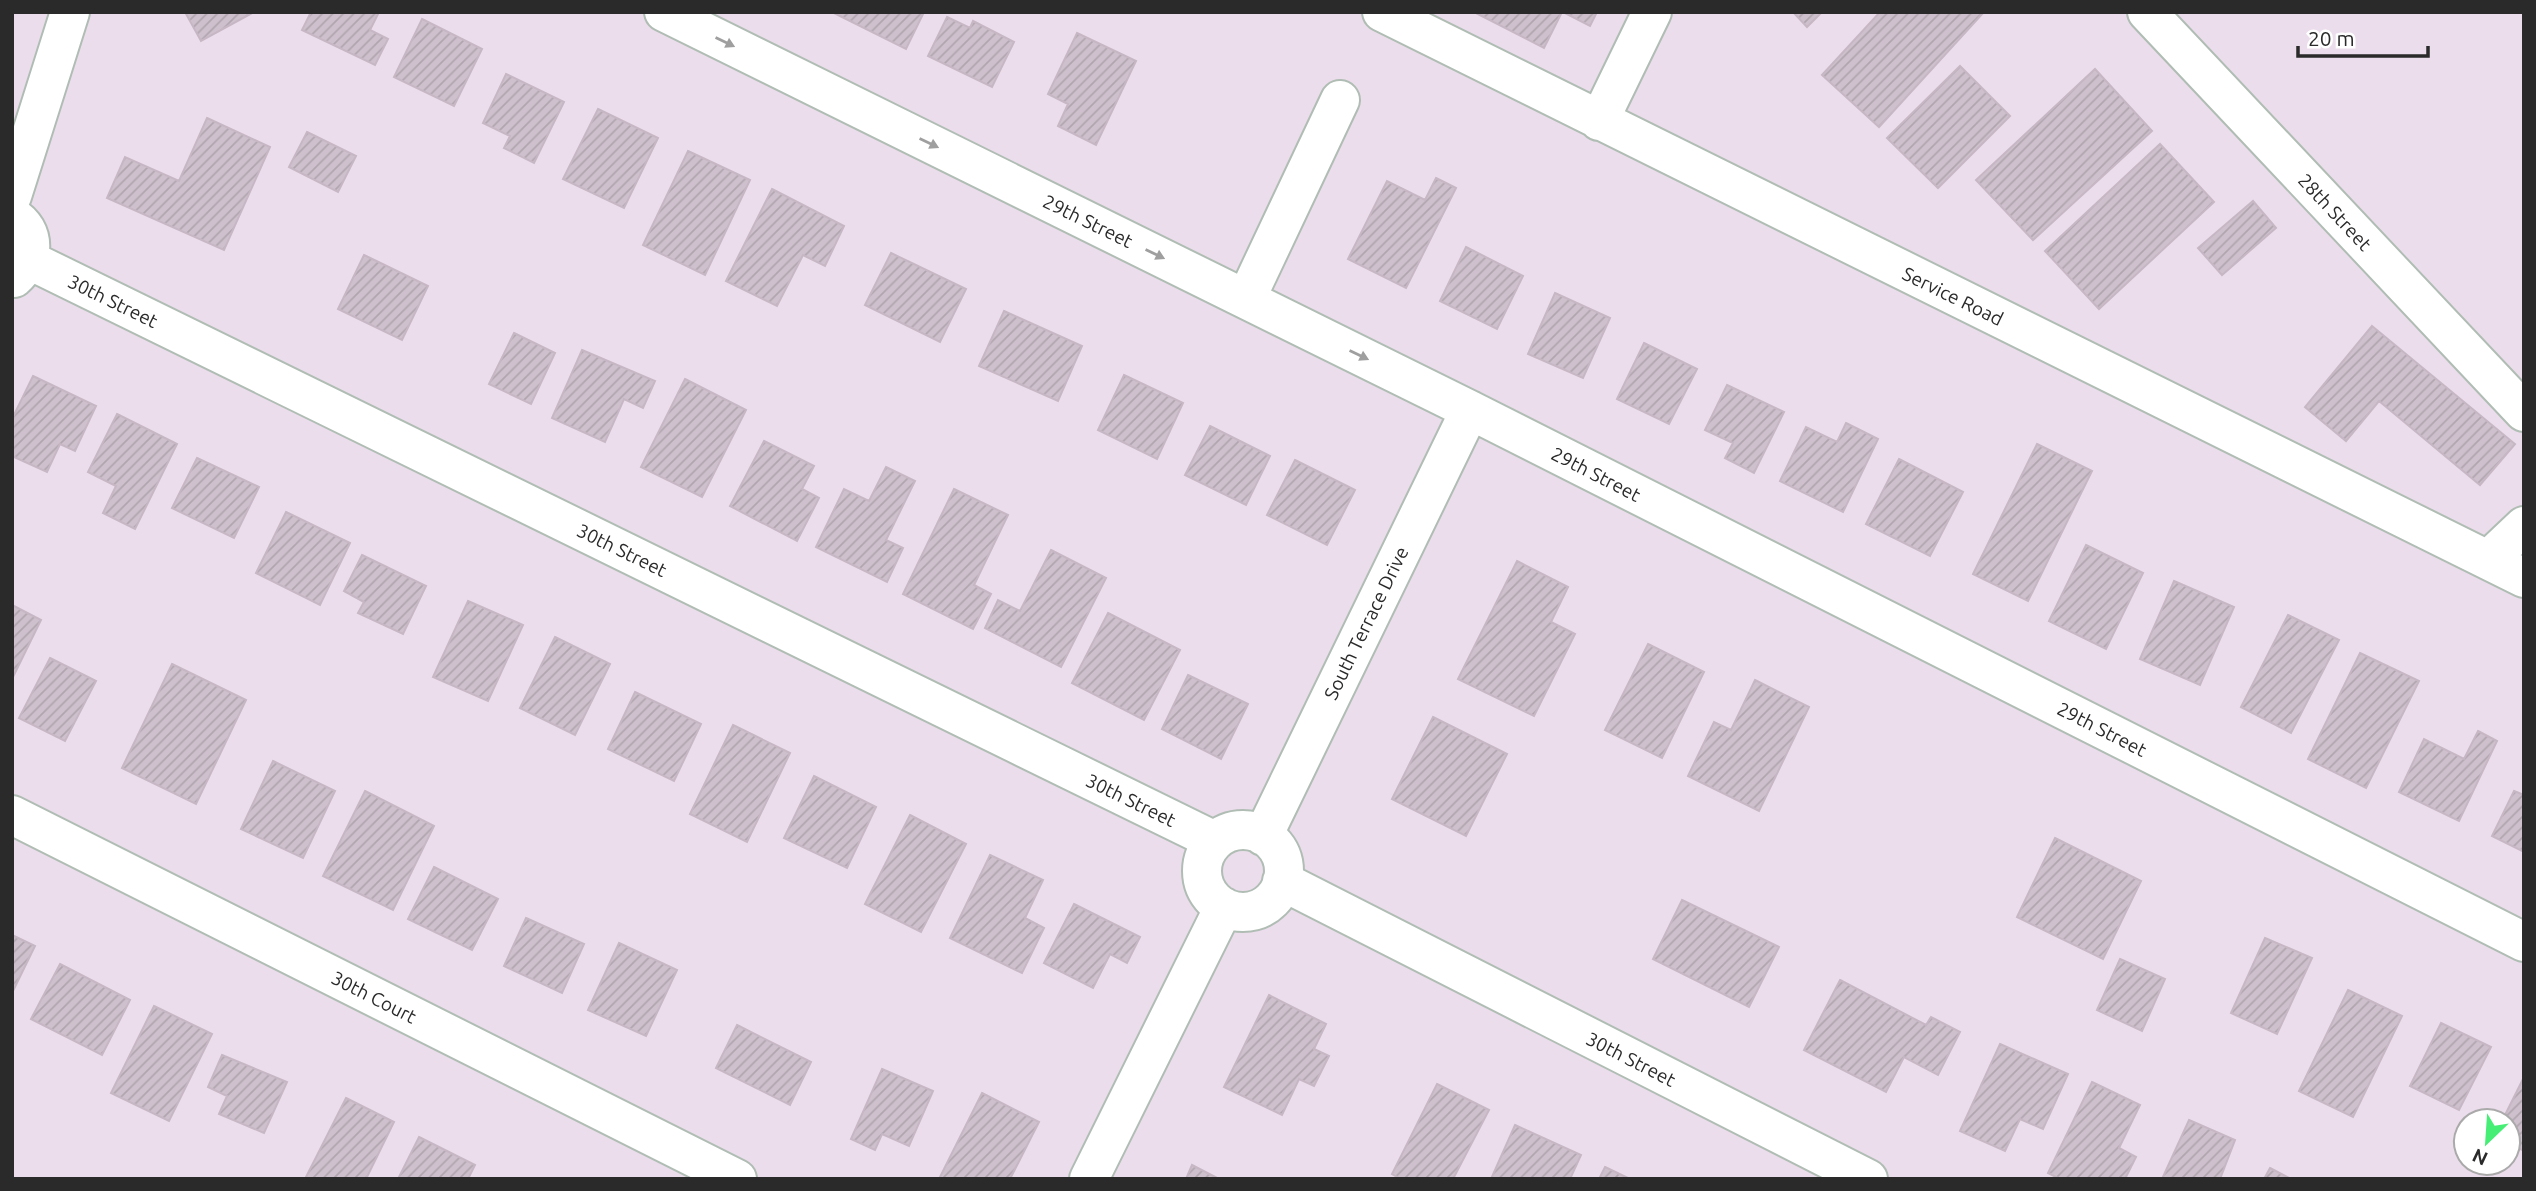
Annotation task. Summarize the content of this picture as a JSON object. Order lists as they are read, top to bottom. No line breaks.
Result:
{"streets":{"street":["28th Street","29th Street","Service Road","30th Street","South Terrace Drive","30th Court"]},"crossings":[["29th Street","South Terrace Drive"],["30th Street","South Terrace Drive"]],"one_way":["29th Street"],"scale_bar":"20 m","north":"bottom left"}
